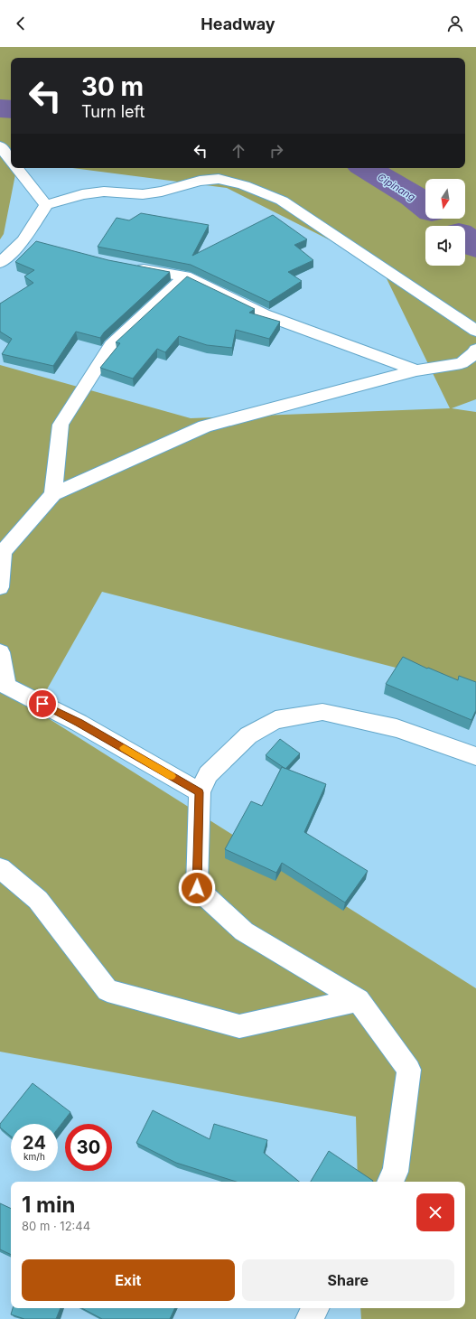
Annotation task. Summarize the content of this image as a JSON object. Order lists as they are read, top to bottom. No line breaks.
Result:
{"water":["Cipinang"],"north":"bottom","page":{"header":"Headway","turn":["30 m","Turn left"],"speed":"24 km/h","limit":"30","heading":["1 min","80 m · 12:44"],"buttons":["Exit","Share"]}}
